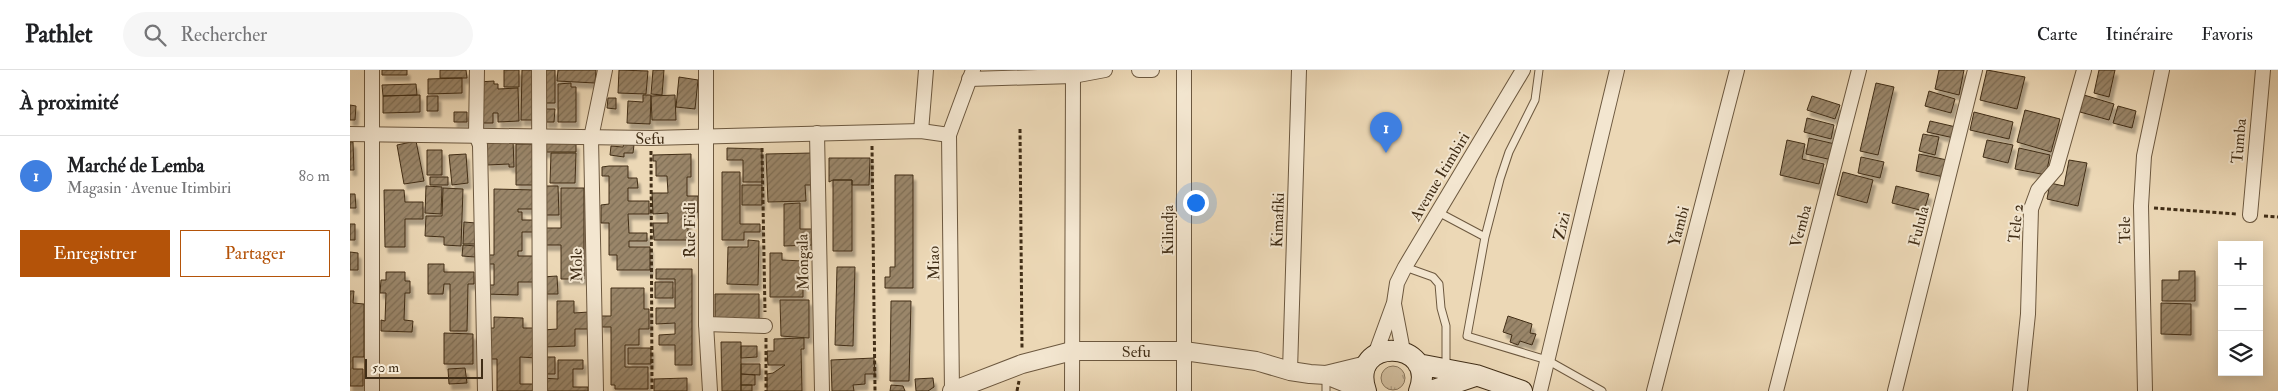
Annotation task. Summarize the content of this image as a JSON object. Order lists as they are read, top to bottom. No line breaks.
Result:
{"streets":{"street":["Sefu","Tumba","Avenue Itimbiri","Kimafiki","Tele 2","Zizi","Yambi","Vemba","Fulula","Rue Fidi","Kilindja","Tele","Mongala","Miao","Mole"]},"crossings":[["Sefu","Kimafiki"],["Sefu","Rue Fidi"],["Sefu","Kilindja"],["Sefu","Mongala"],["Sefu","Miao"],["Sefu","Mole"]],"scale_bar":"50 m","page":{"header":"Pathlet","search":"Rechercher","nav":["Carte","Itinéraire","Favoris"],"heading":"À proximité","pins":"1","list":[{"mark":"1","name":"Marché de Lemba","note":"Magasin · Avenue Itimbiri","value":"80 m"}],"buttons":["Enregistrer","Partager"],"map_buttons":["+","−"],"scale":"50 m"}}
